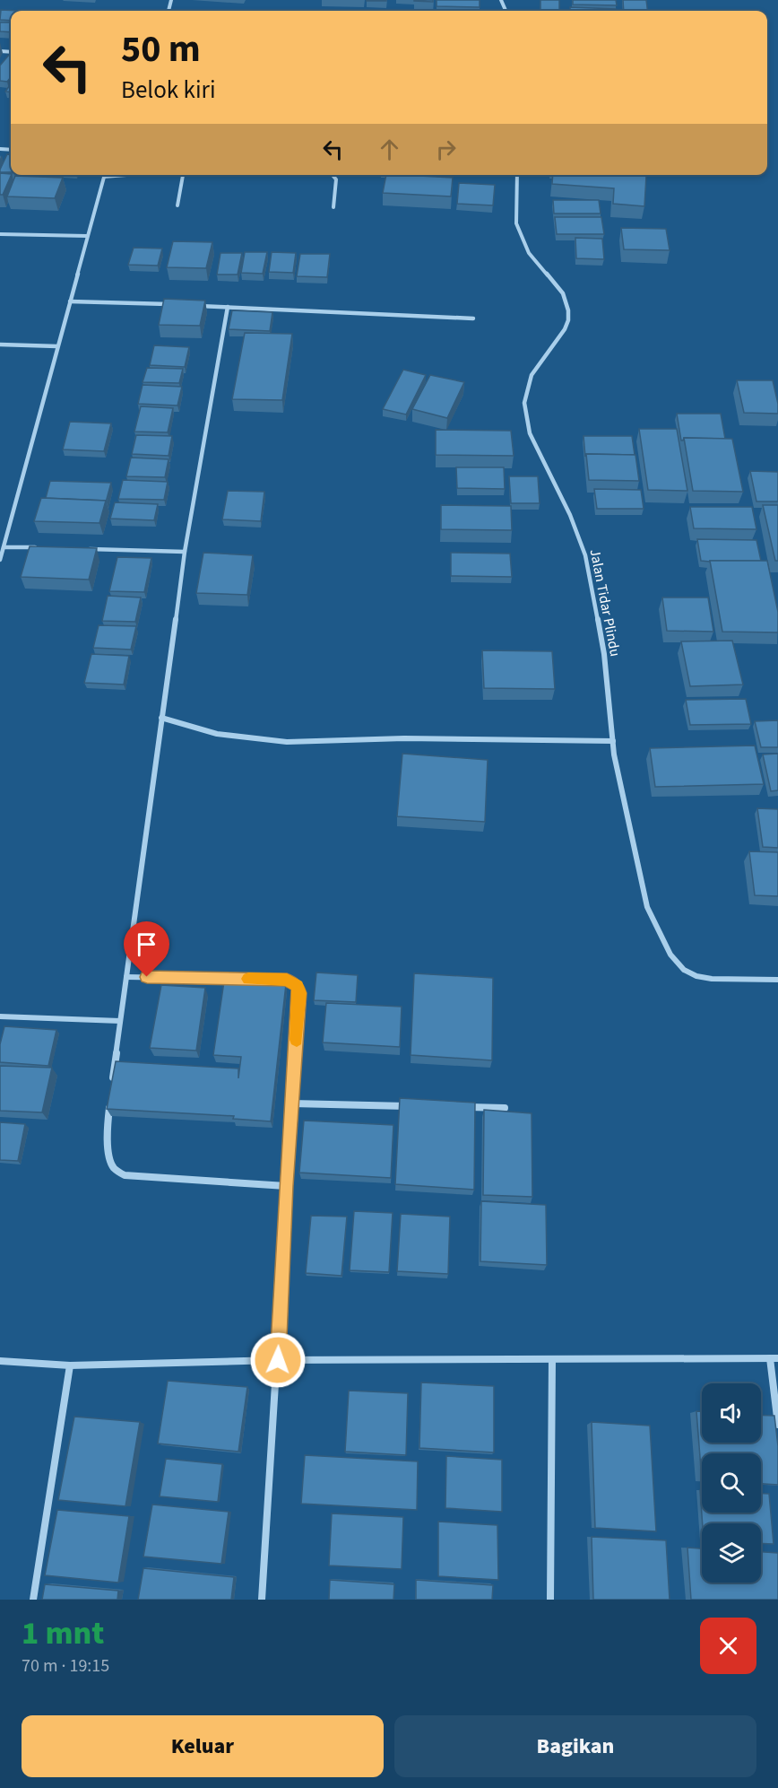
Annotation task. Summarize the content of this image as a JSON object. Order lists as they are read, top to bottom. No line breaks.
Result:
{"streets":{"street":["Jalan Tidar Plindu"]},"page":{"turn":["50 m","Belok kiri"],"heading":["1 mnt","70 m · 19:15"],"buttons":["Keluar","Bagikan"]}}
